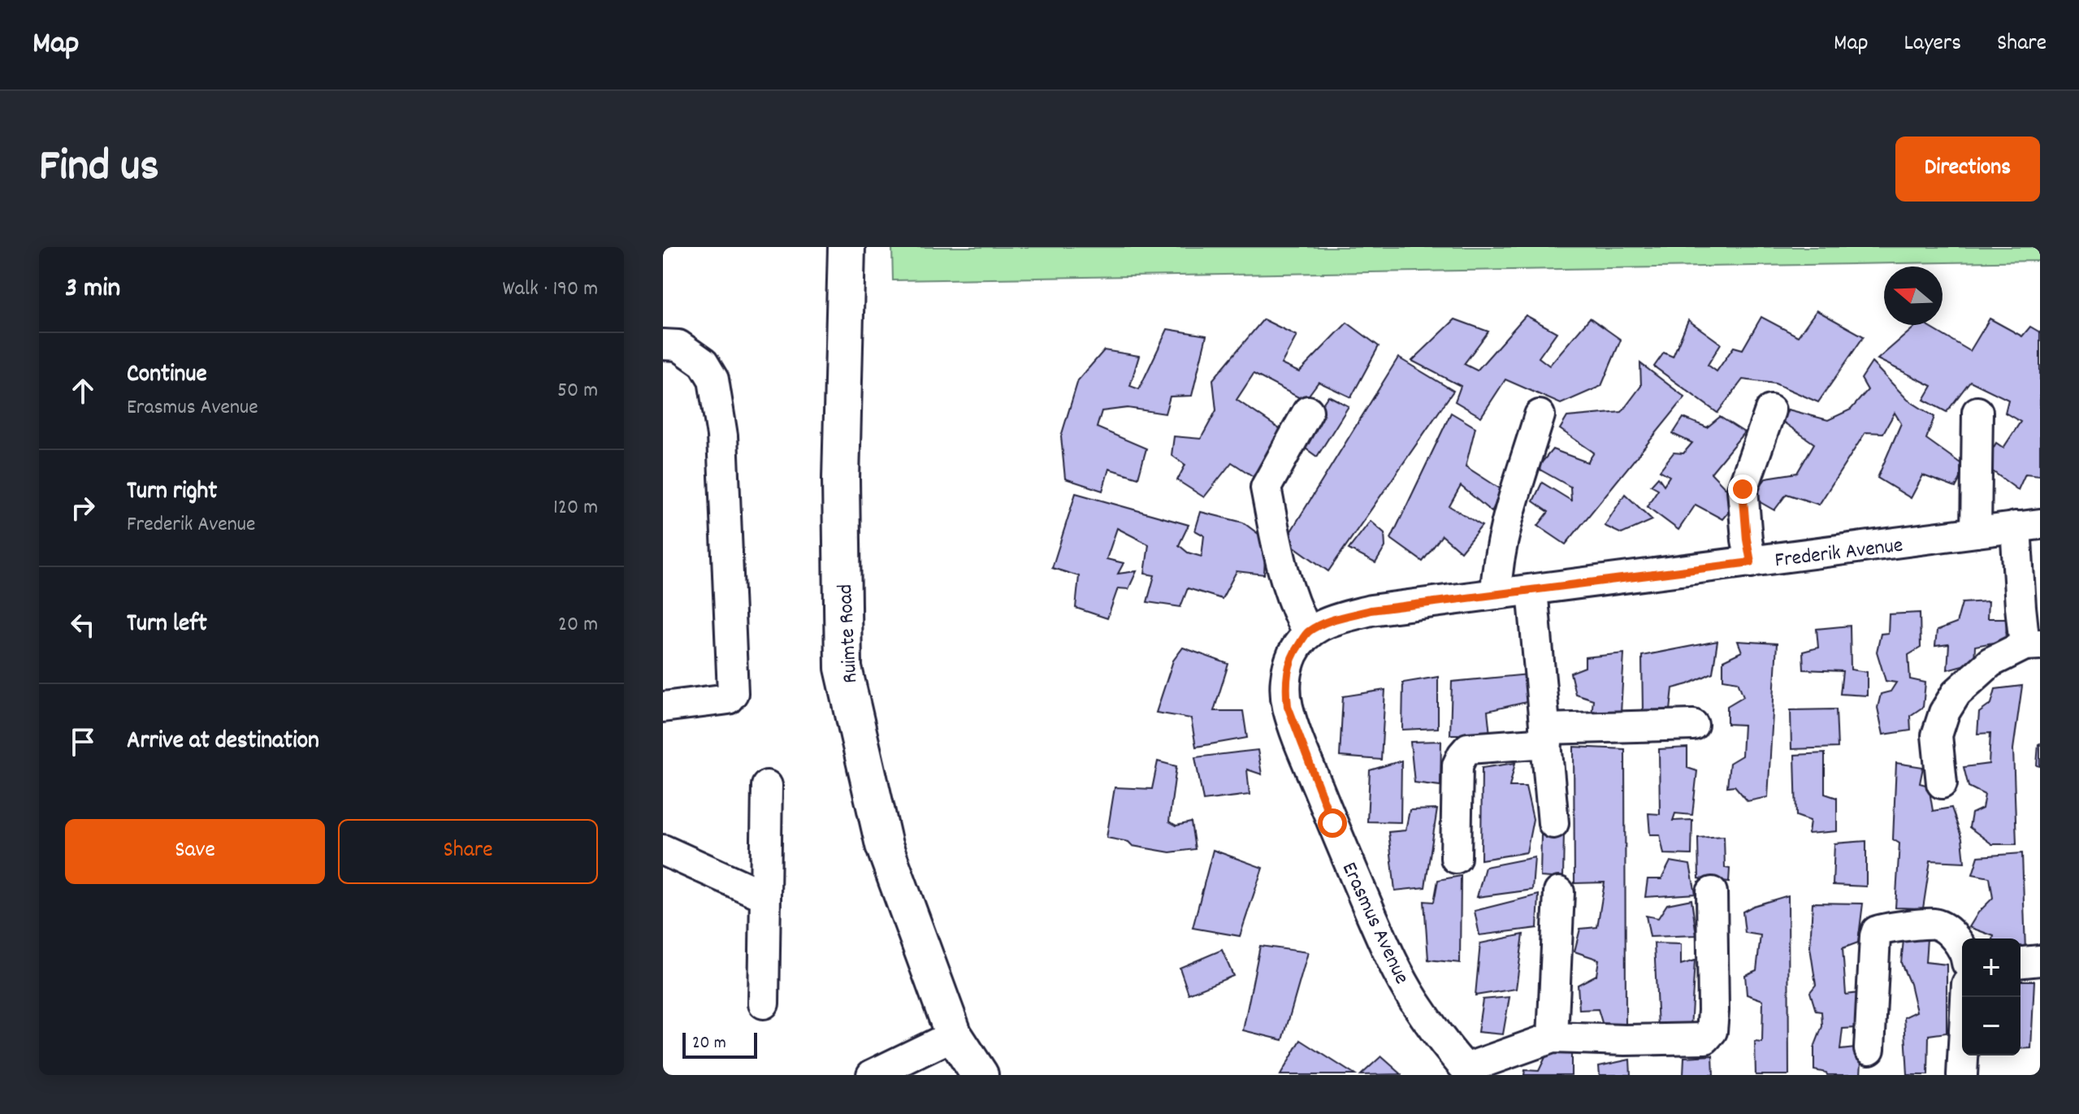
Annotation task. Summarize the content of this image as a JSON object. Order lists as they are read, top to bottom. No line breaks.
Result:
{"streets":{"main road":["Ruimte Road"],"street":["Frederik Avenue","Erasmus Avenue"]},"crossings":[["Frederik Avenue","Erasmus Avenue"]],"scale_bar":"20 m","north":"left","page":{"header":"Map","nav":["Map","Layers","Share"],"title":"Find us","buttons":["Directions",["Save","Share"]],"heading":["3 min","Walk · 190 m"],"list":[["Continue","Erasmus Avenue","50 m"],["Turn right","Frederik Avenue","120 m"],["Turn left","20 m"],"Arrive at destination"],"map_buttons":["+","−"],"scale":"20 m"}}
